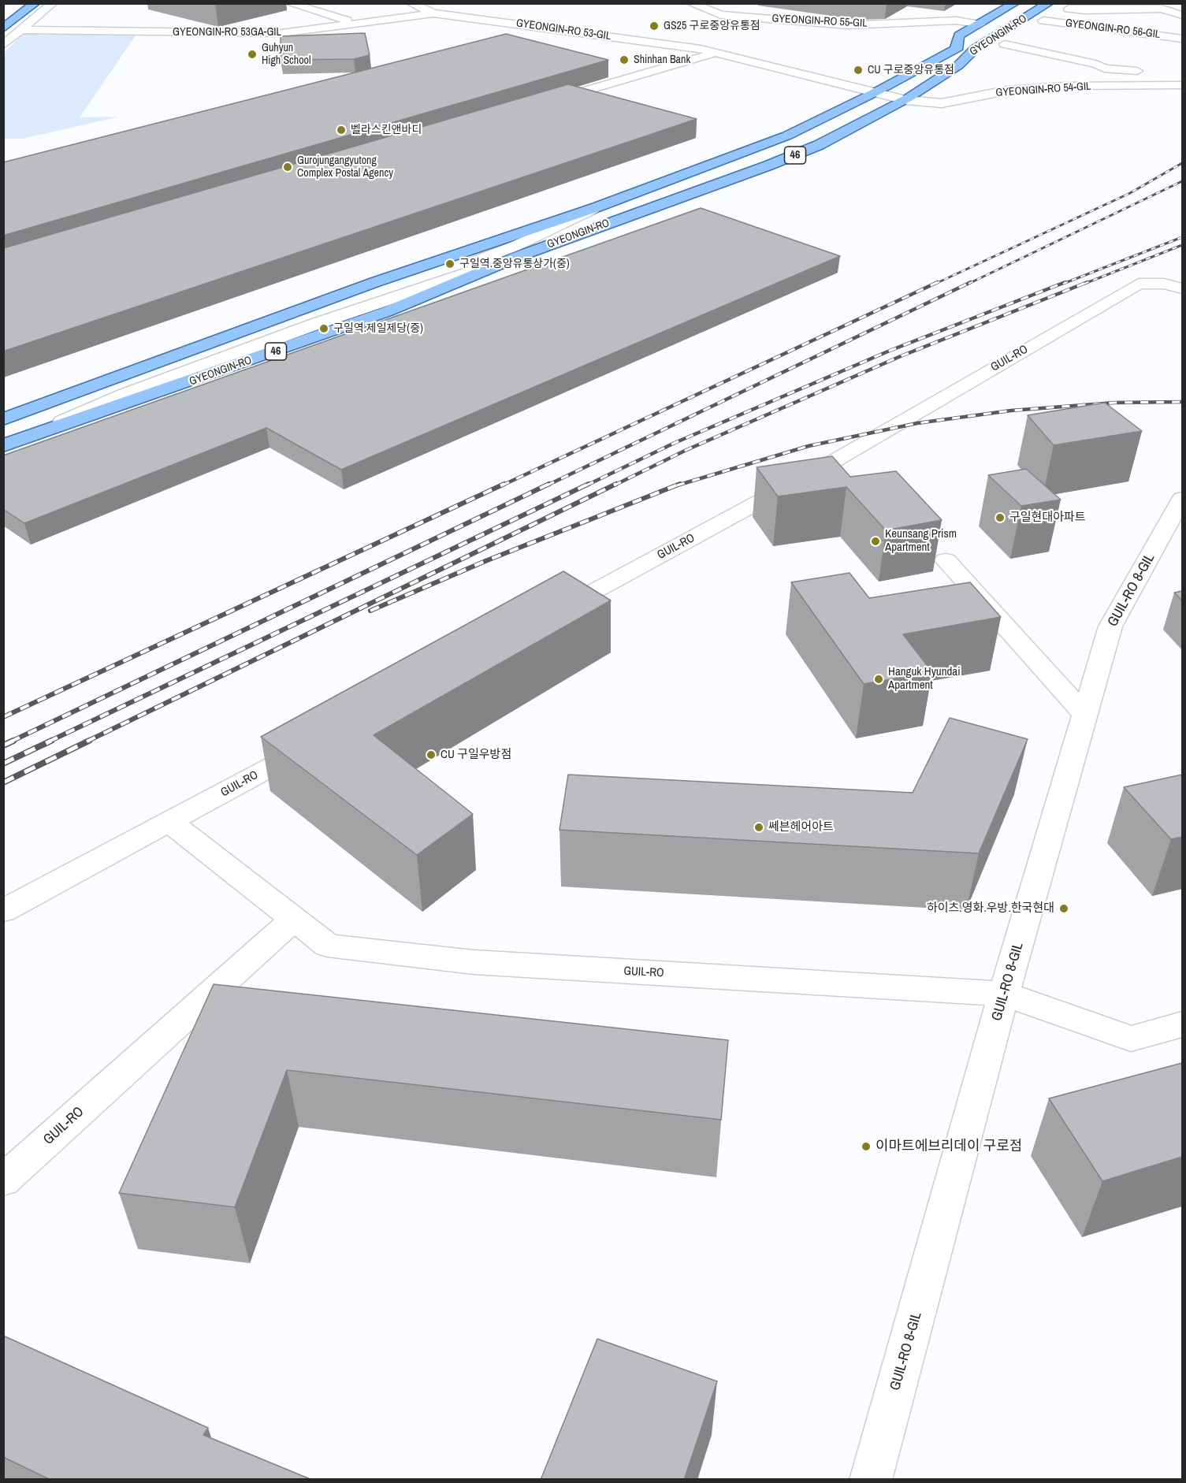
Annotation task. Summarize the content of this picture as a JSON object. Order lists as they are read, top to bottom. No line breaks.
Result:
{"streets":{"main road":["GYEONGIN-RO","46"],"street":["GYEONGIN-RO 55-GIL","GYEONGIN-RO 56-GIL","GYEONGIN-RO 53-GIL","GYEONGIN-RO 53GA-GIL","GYEONGIN-RO 54-GIL","GUIL-RO","GUIL-RO 8-GIL"]},"crossings":[["GYEONGIN-RO 53-GIL","GYEONGIN-RO 53GA-GIL"],["GYEONGIN-RO 53-GIL","GYEONGIN-RO"],["GYEONGIN-RO 53-GIL","GYEONGIN-RO 54-GIL"],["GYEONGIN-RO","GYEONGIN-RO 54-GIL"],["GUIL-RO","GUIL-RO 8-GIL"]],"places":["GS25 구로중앙유통점","Guhyun High School","Shinhan Bank","CU 구로중앙유통점","벨라스킨앤바디","Gurojungangyutong Complex Postal Agency","구일역.중앙유통상가(중)","구일역.제일제당(중)","구일현대아파트","Keunsang Prism Apartment","Hanguk Hyundai Apartment","CU 구일우방점","쎄븐헤어아트","하이츠.영화.우방.한국현대","이마트에브리데이 구로점"]}
